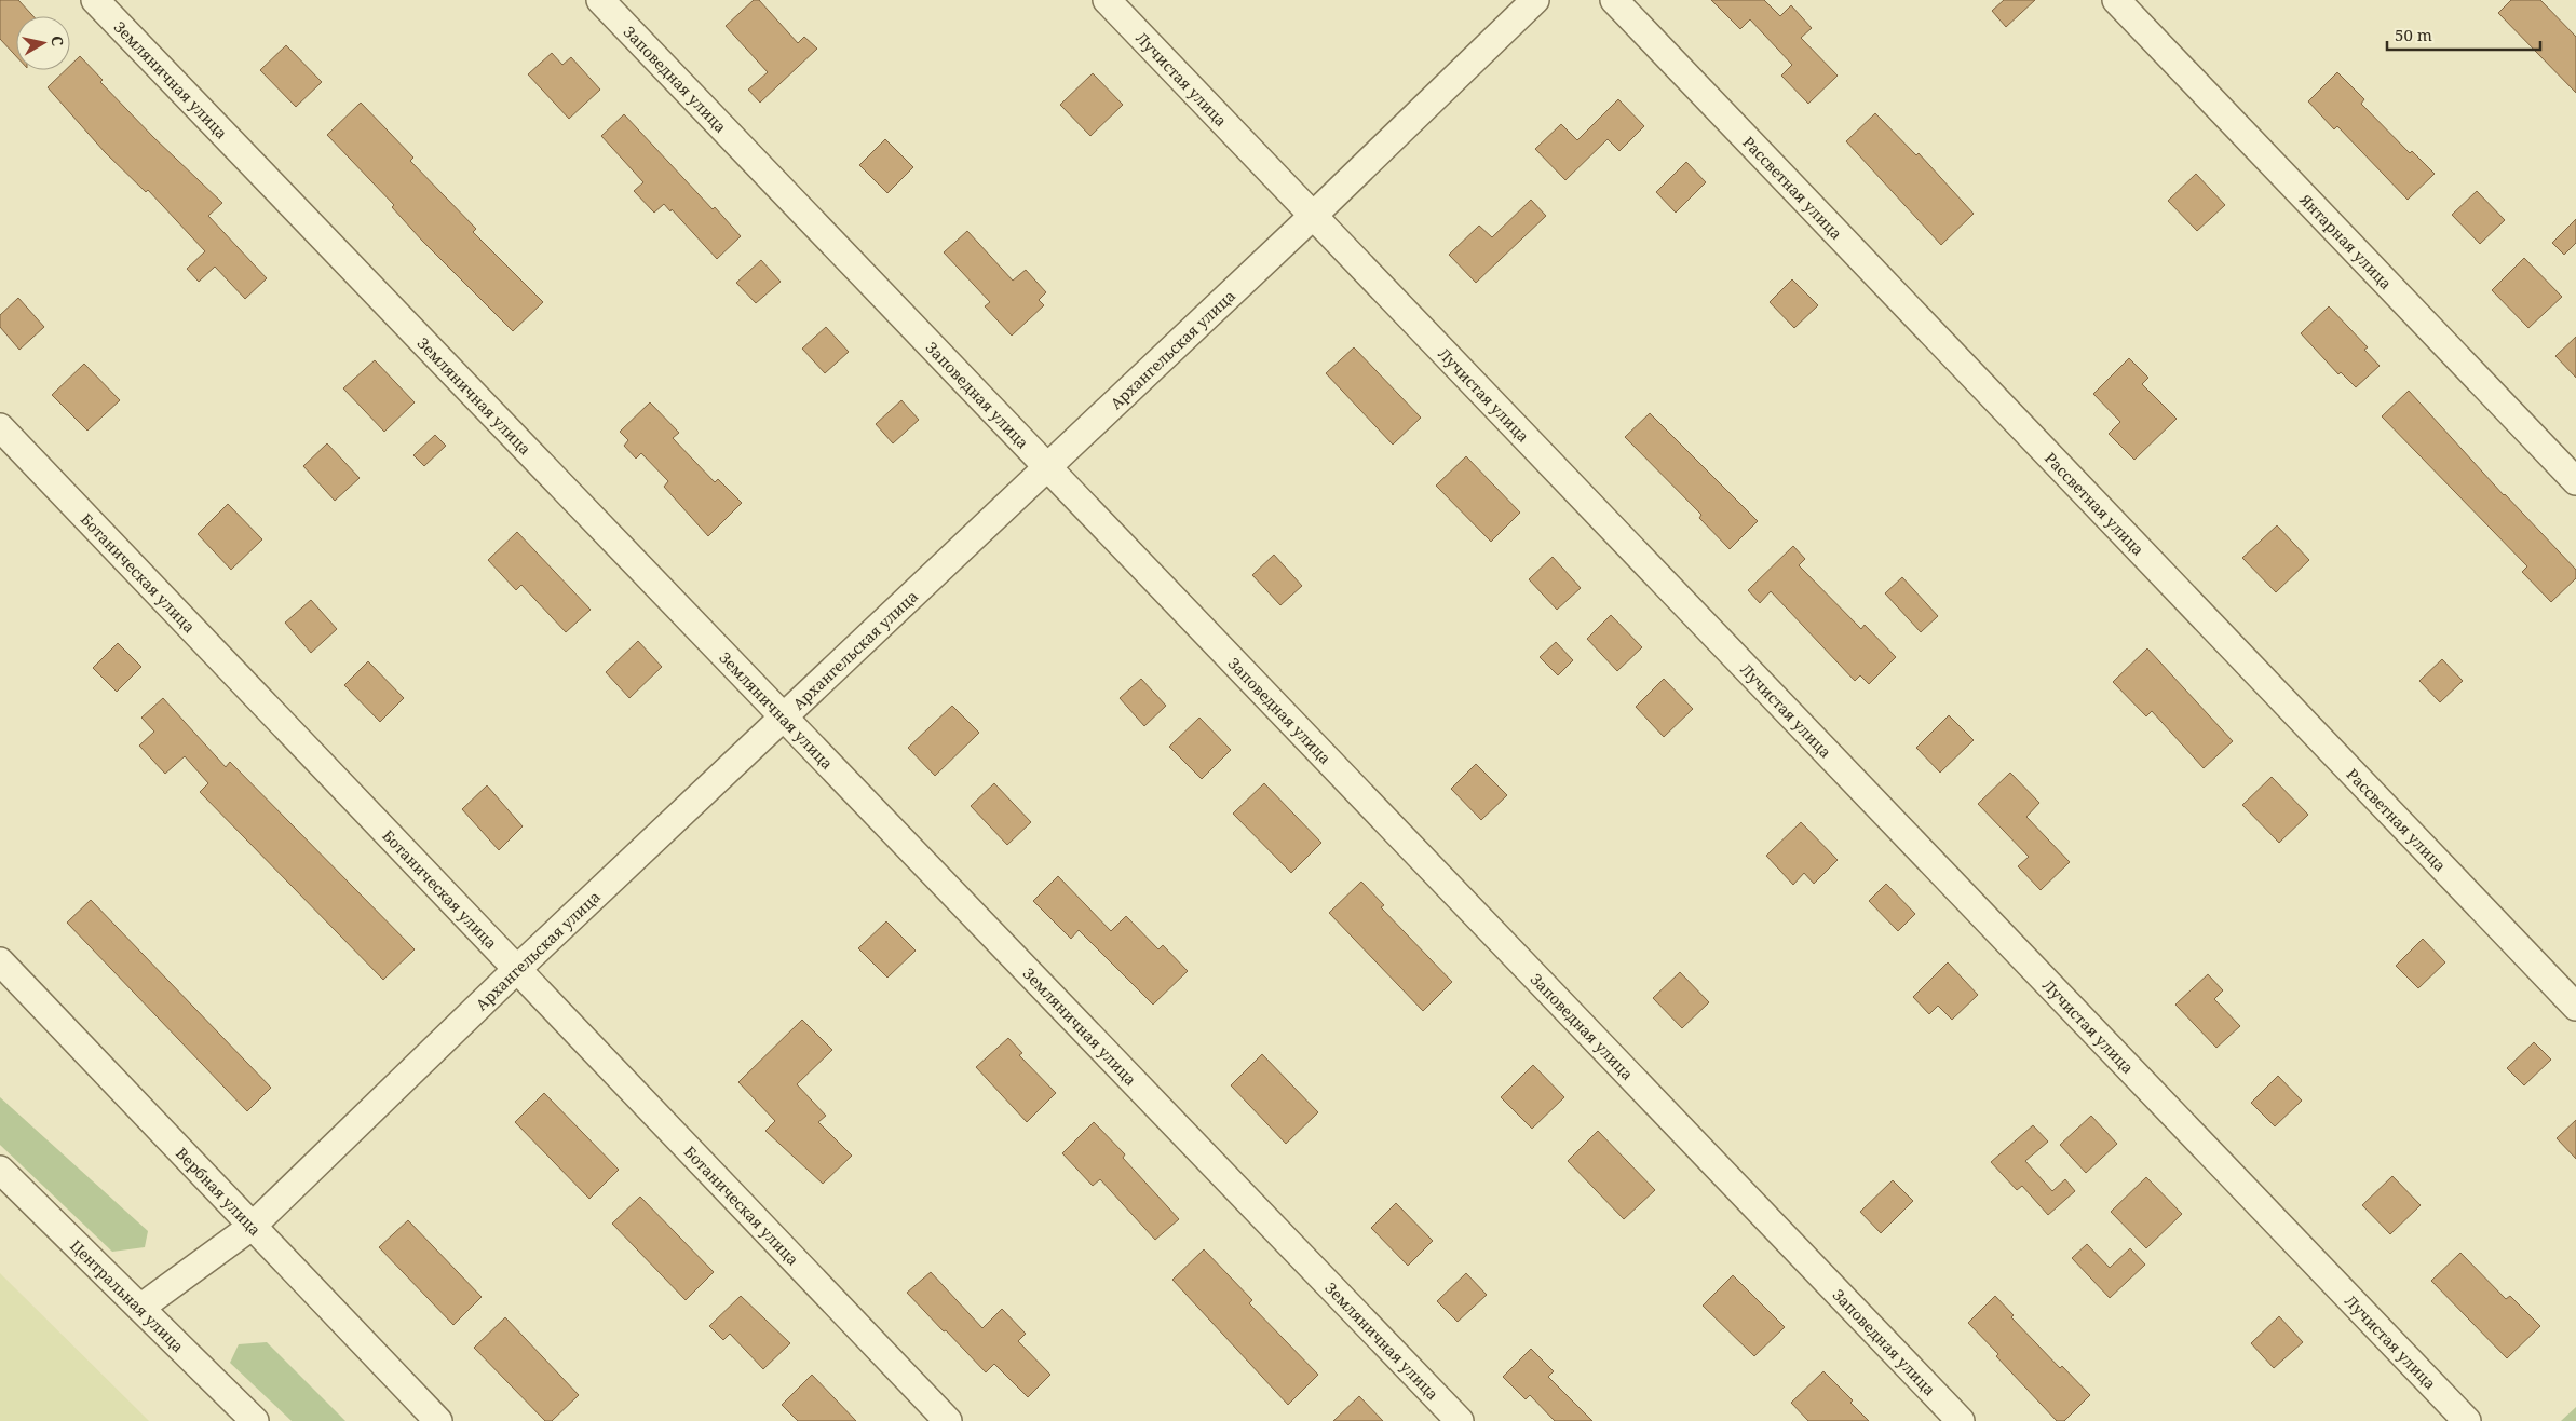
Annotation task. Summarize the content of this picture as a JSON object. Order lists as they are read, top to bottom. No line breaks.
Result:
{"streets":{"street":["Заповедная улица","Лучистая улица","Земляничная улица","Рассветная улица","Янтарная улица","Архангельская улица","Ботаническая улица","Вербная улица","Центральная улица"]},"crossings":[["Заповедная улица","Архангельская улица"],["Лучистая улица","Архангельская улица"],["Земляничная улица","Архангельская улица"],["Архангельская улица","Ботаническая улица"],["Архангельская улица","Вербная улица"],["Архангельская улица","Центральная улица"]],"scale_bar":"50 m","north":"right"}
